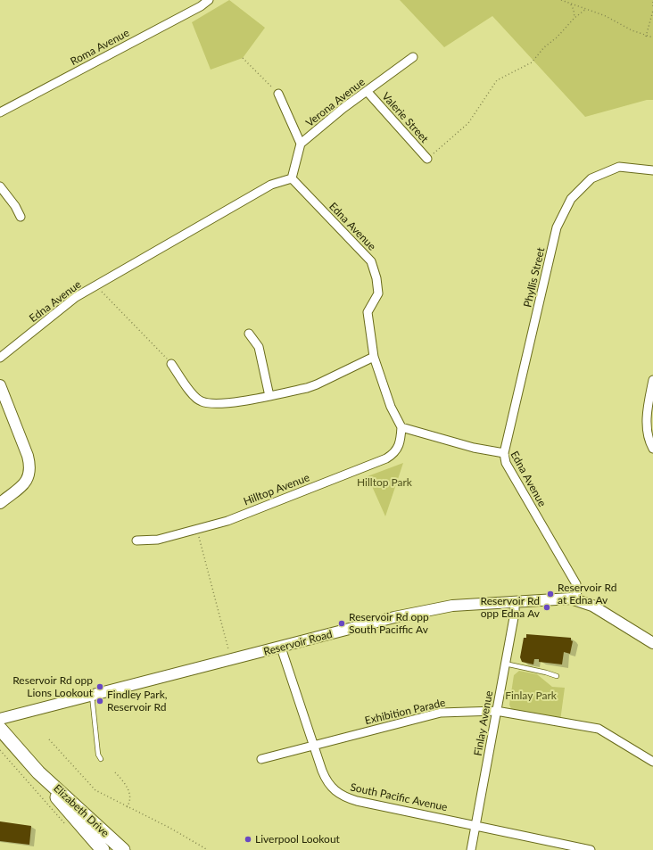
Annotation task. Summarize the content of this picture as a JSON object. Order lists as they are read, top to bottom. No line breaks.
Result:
{"streets":{"main road":["Elizabeth Drive"],"street":["Roma Avenue","Verona Avenue","Valerie Street","Edna Avenue","Phyllis Street","Hilltop Avenue","Reservoir Road","Exhibition Parade","Finlay Avenue","South Pacific Avenue"]},"crossings":[["Verona Avenue","Valerie Street"],["Edna Avenue","Phyllis Street"],["Edna Avenue","Hilltop Avenue"],["Edna Avenue","Reservoir Road"],["Reservoir Road","Finlay Avenue"],["Reservoir Road","South Pacific Avenue"],["Exhibition Parade","Finlay Avenue"],["Exhibition Parade","South Pacific Avenue"],["Finlay Avenue","South Pacific Avenue"]],"parks":["Hilltop Park","Finlay Park"],"places":["Reservoir Rd at Edna Av","Reservoir Rd opp Edna Av","Reservoir Rd opp South Paciffic Av","Reservoir Rd opp Lions Lookout","Findley Park, Reservoir Rd","Liverpool Lookout"]}
